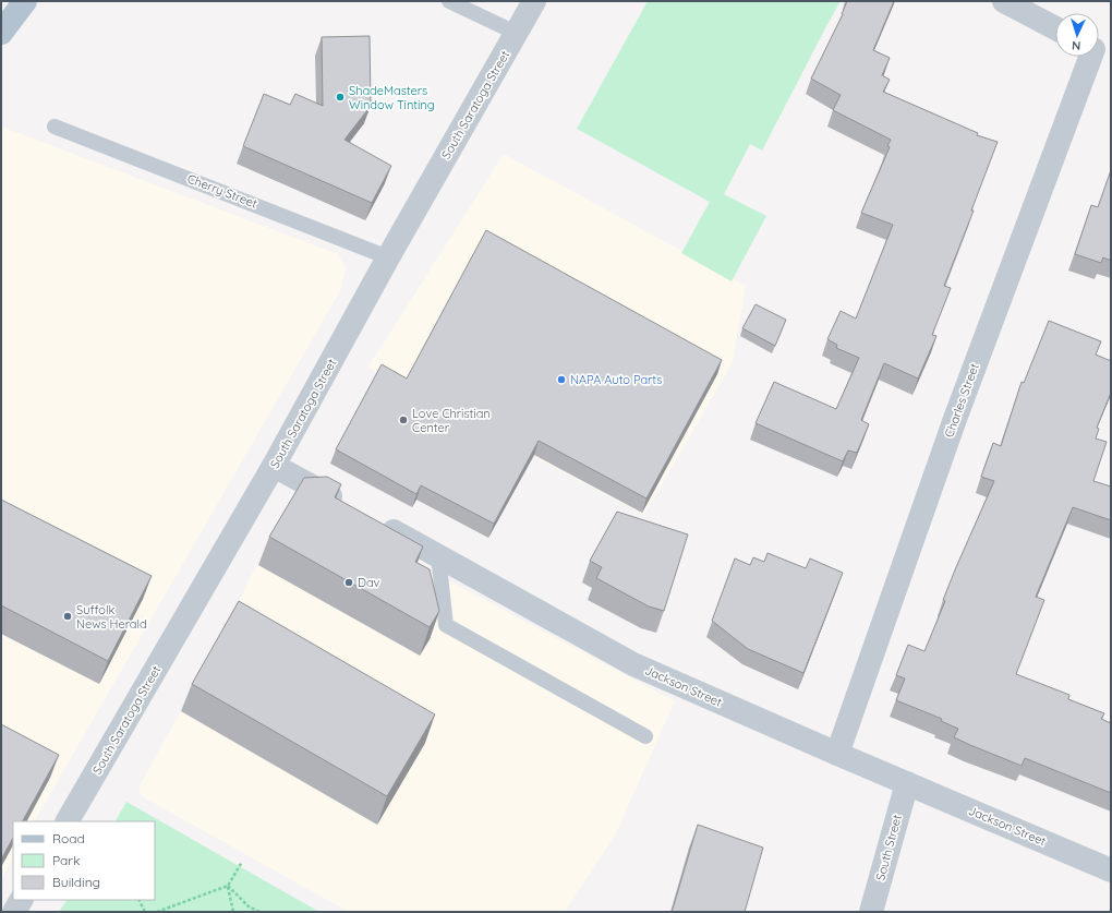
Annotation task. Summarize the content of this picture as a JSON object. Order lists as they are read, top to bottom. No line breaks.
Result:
{"streets":{"street":["South Saratoga Street","Charles Street","Jackson Street","South Street"],"lane":["Cherry Street"]},"crossings":[["South Saratoga Street","Cherry Street"],["Charles Street","Jackson Street"],["Jackson Street","South Street"]],"places":["ShadeMasters Window Tinting","NAPA Auto Parts","Love Christian Center","Dav","Suffolk News Herald"],"legend":["Road","Park","Building"],"north":"bottom"}
